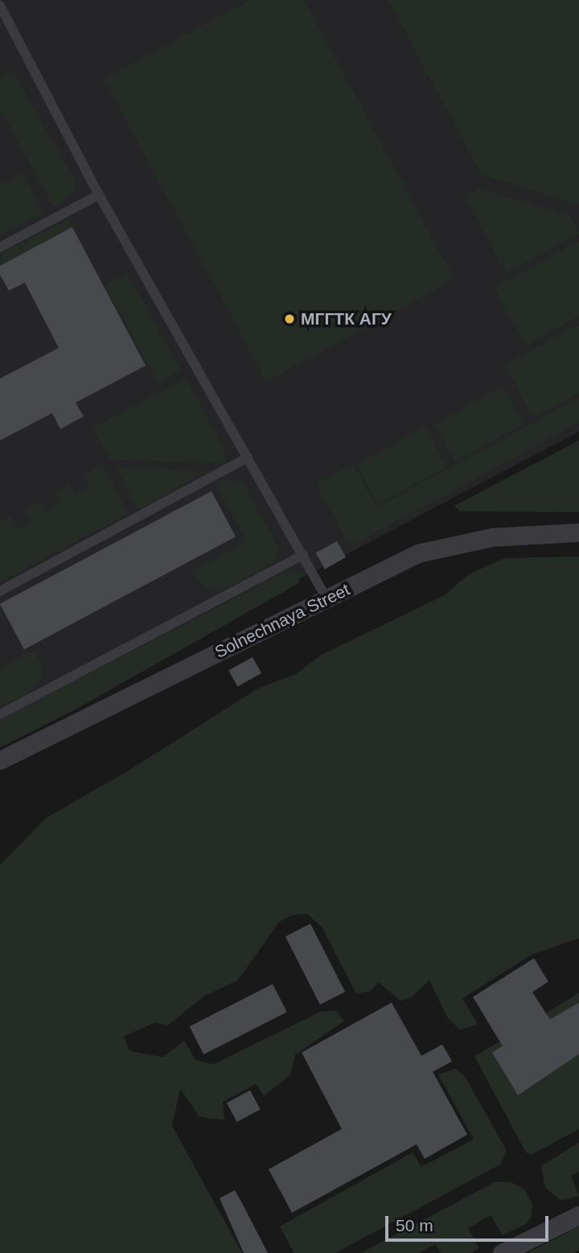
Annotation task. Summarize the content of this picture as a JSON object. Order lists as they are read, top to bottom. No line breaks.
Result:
{"streets":{"street":["Solnechnaya Street"]},"places":["МГГТК АГУ"],"scale_bar":"50 m"}
